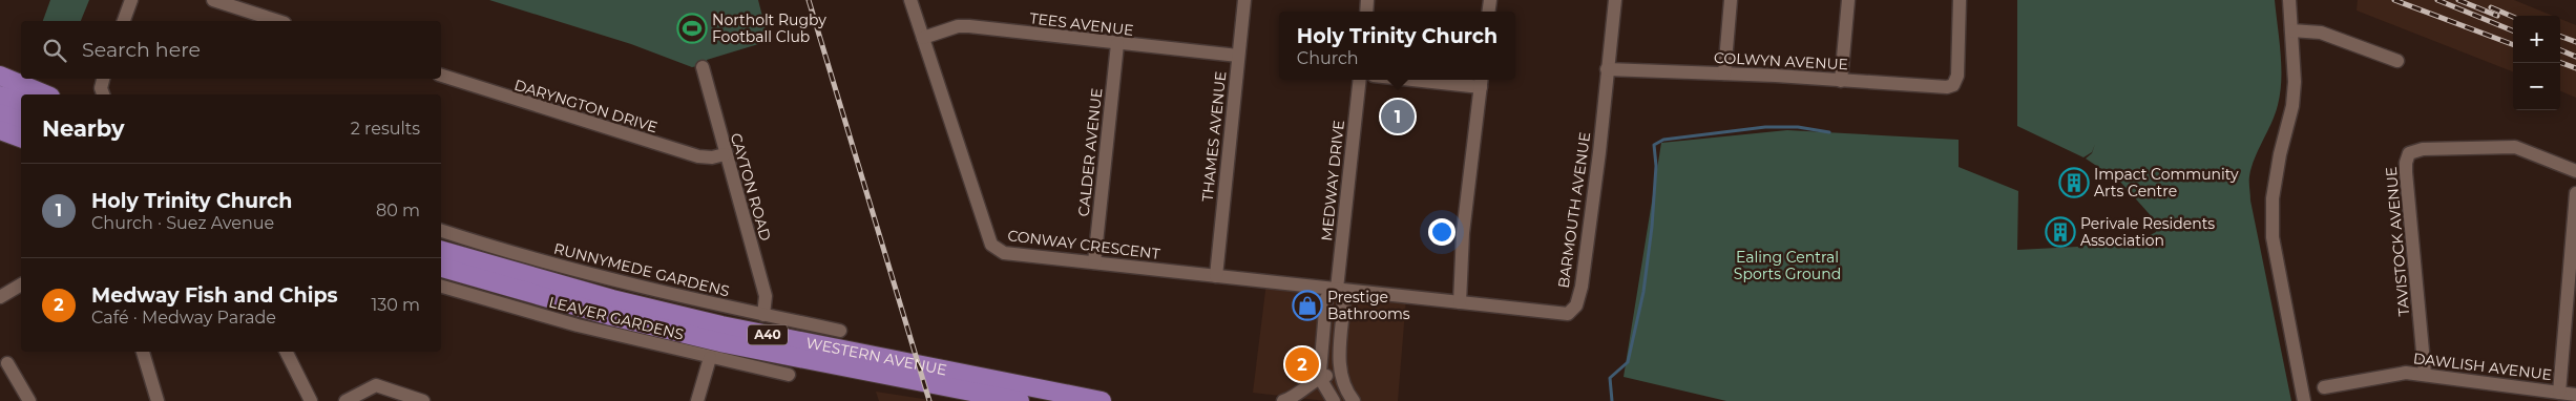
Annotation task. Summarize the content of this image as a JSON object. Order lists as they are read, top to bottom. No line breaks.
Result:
{"streets":{"highway":["A40","WESTERN AVENUE"],"street":["TEES AVENUE","COLWYN AVENUE","DARYNGTON DRIVE","THAMES AVENUE","CALDER AVENUE","MEDWAY DRIVE","CAYTON ROAD","BARMOUTH AVENUE","TAVISTOCK AVENUE","CONWAY CRESCENT","RUNNYMEDE GARDENS","LEAVER GARDENS","DAWLISH AVENUE"]},"crossings":[["TEES AVENUE","THAMES AVENUE"],["TEES AVENUE","CALDER AVENUE"],["TEES AVENUE","CONWAY CRESCENT"],["COLWYN AVENUE","BARMOUTH AVENUE"],["DARYNGTON DRIVE","CAYTON ROAD"],["THAMES AVENUE","CONWAY CRESCENT"],["CALDER AVENUE","CONWAY CRESCENT"],["MEDWAY DRIVE","BARMOUTH AVENUE"],["MEDWAY DRIVE","CONWAY CRESCENT"],["CAYTON ROAD","RUNNYMEDE GARDENS"],["BARMOUTH AVENUE","CONWAY CRESCENT"],["TAVISTOCK AVENUE","DAWLISH AVENUE"]],"parks":["Ealing Central Sports Ground"],"places":{"sports":["Northolt Rugby Football Club"],"building":["Impact Community Arts Centre","Perivale Residents Association"],"shop":["Prestige Bathrooms"]},"page":{"popup":["Holy Trinity Church","Church"],"map_buttons":["+","−"],"search":"Search here","heading":["Nearby","2 results"],"pins":["1","2"],"list":[{"mark":"1","name":"Holy Trinity Church","note":"Church · Suez Avenue","value":"80 m"},{"mark":"2","name":"Medway Fish and Chips","note":"Café · Medway Parade","value":"130 m"}]}}
